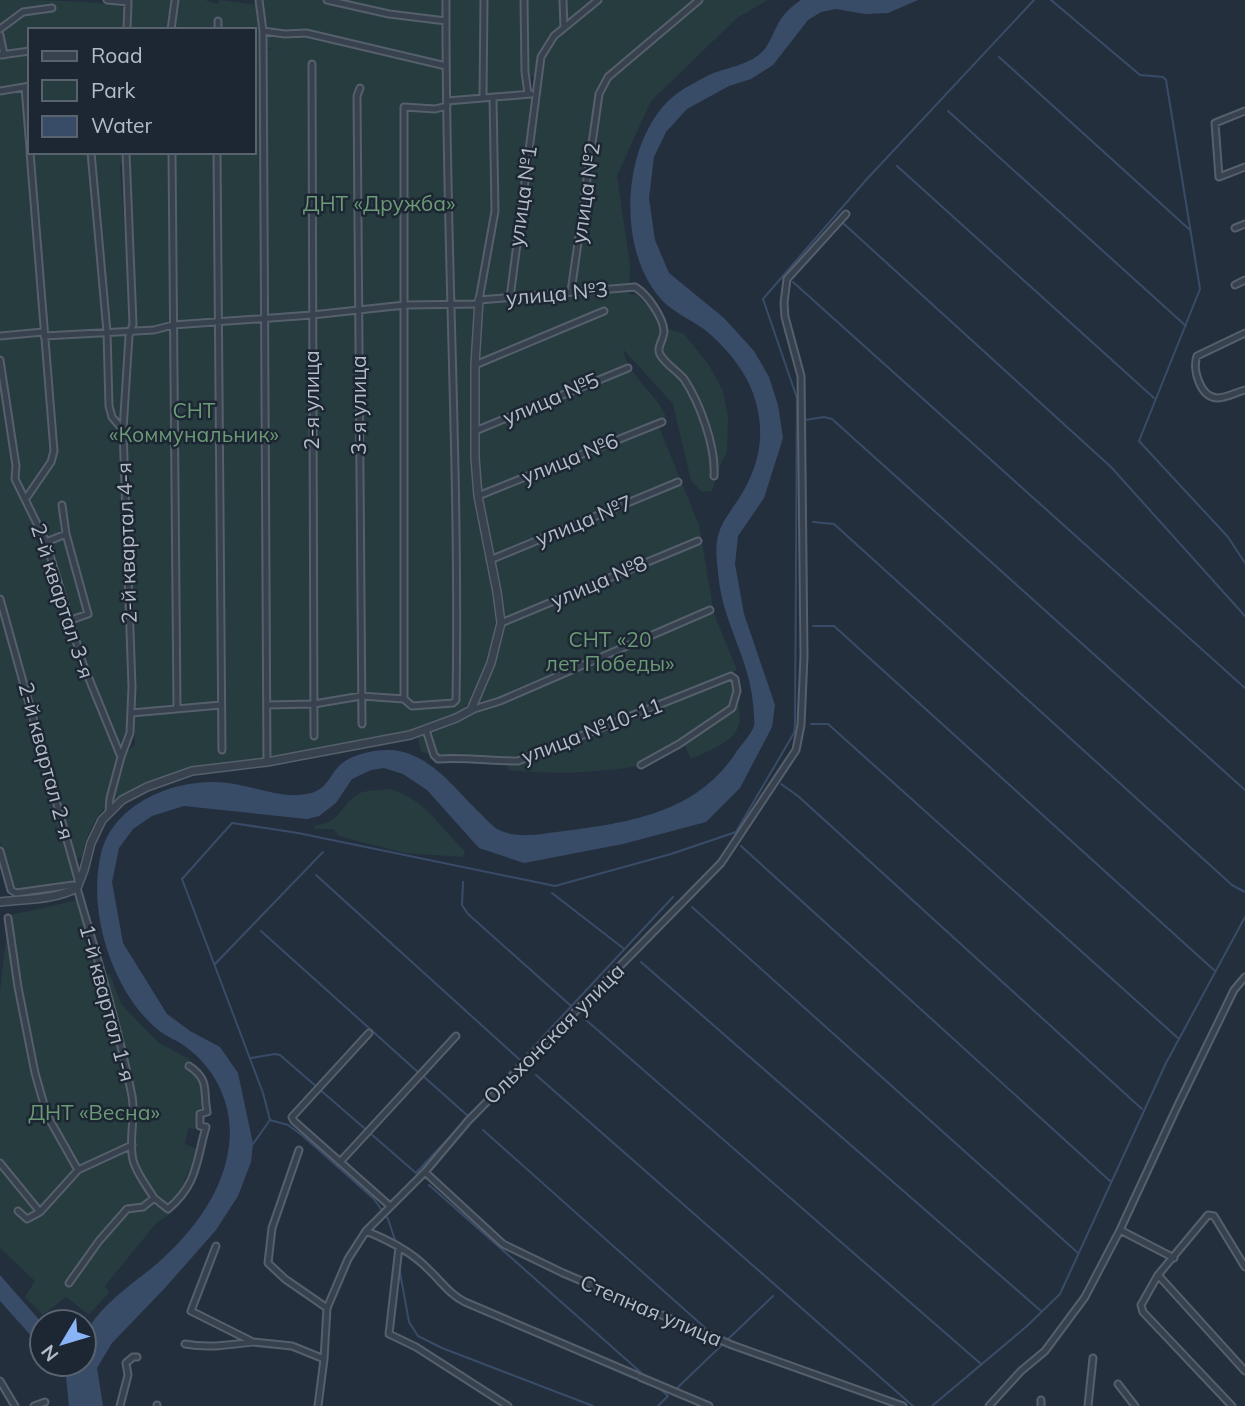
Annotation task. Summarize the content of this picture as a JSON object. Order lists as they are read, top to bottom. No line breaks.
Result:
{"streets":{"street":["улица №2","улица №1","улица №3","улица №5","2-я улица","3-я улица","улица №6","улица №7","2-й квартал 4-я","улица №8","2-й квартал 3-я","улица №10-11","2-й квартал 2-я","1-й квартал 1-я","Ольхонская улица","Степная улица"]},"crossings":[["улица №2","улица №3"],["улица №1","улица №3"],["улица №3","2-я улица"],["улица №3","3-я улица"],["улица №3","2-й квартал 4-я"],["2-й квартал 4-я","2-й квартал 3-я"],["2-й квартал 2-я","1-й квартал 1-я"],["Ольхонская улица","Степная улица"]],"parks":["ДНТ «Дружба»","СНТ «Коммунальник»","СНТ «20 лет Победы»","ДНТ «Весна»"],"legend":["Road","Park","Water"],"north":"bottom left"}
